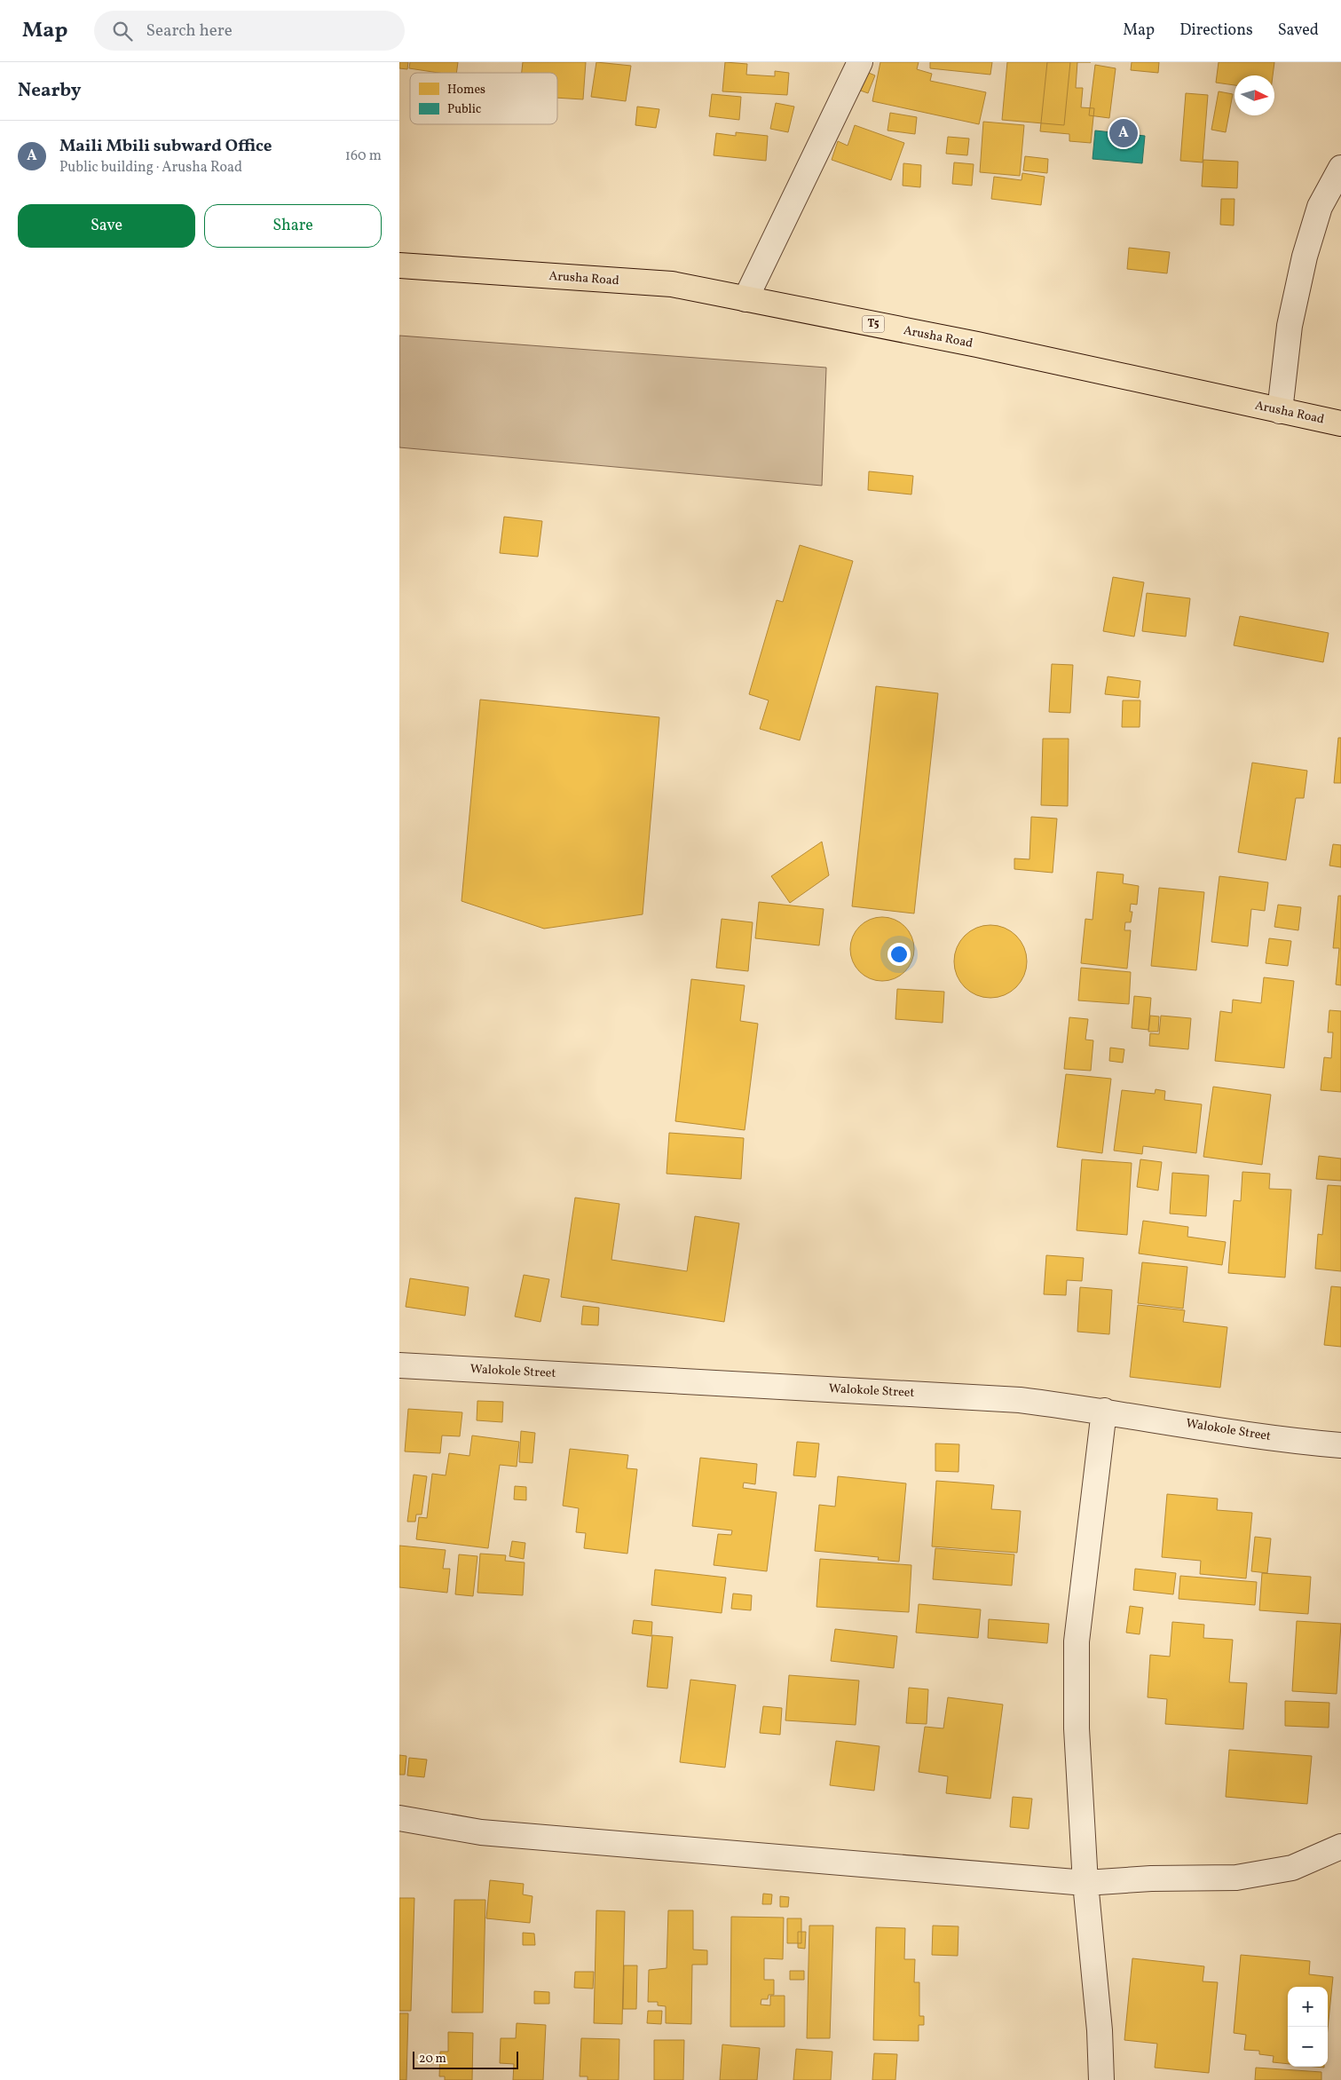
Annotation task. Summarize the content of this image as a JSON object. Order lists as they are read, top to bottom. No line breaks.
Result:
{"streets":{"highway":["Arusha Road","T5"],"street":["Walokole Street"]},"legend":["Homes","Public"],"scale_bar":"20 m","north":"right","page":{"header":"Map","search":"Search here","nav":["Map","Directions","Saved"],"heading":"Nearby","pins":"A","list":[{"mark":"A","name":"Maili Mbili subward Office","note":"Public building · Arusha Road","value":"160 m"}],"buttons":["Save","Share"],"map_buttons":["+","−"],"scale":"20 m"}}
